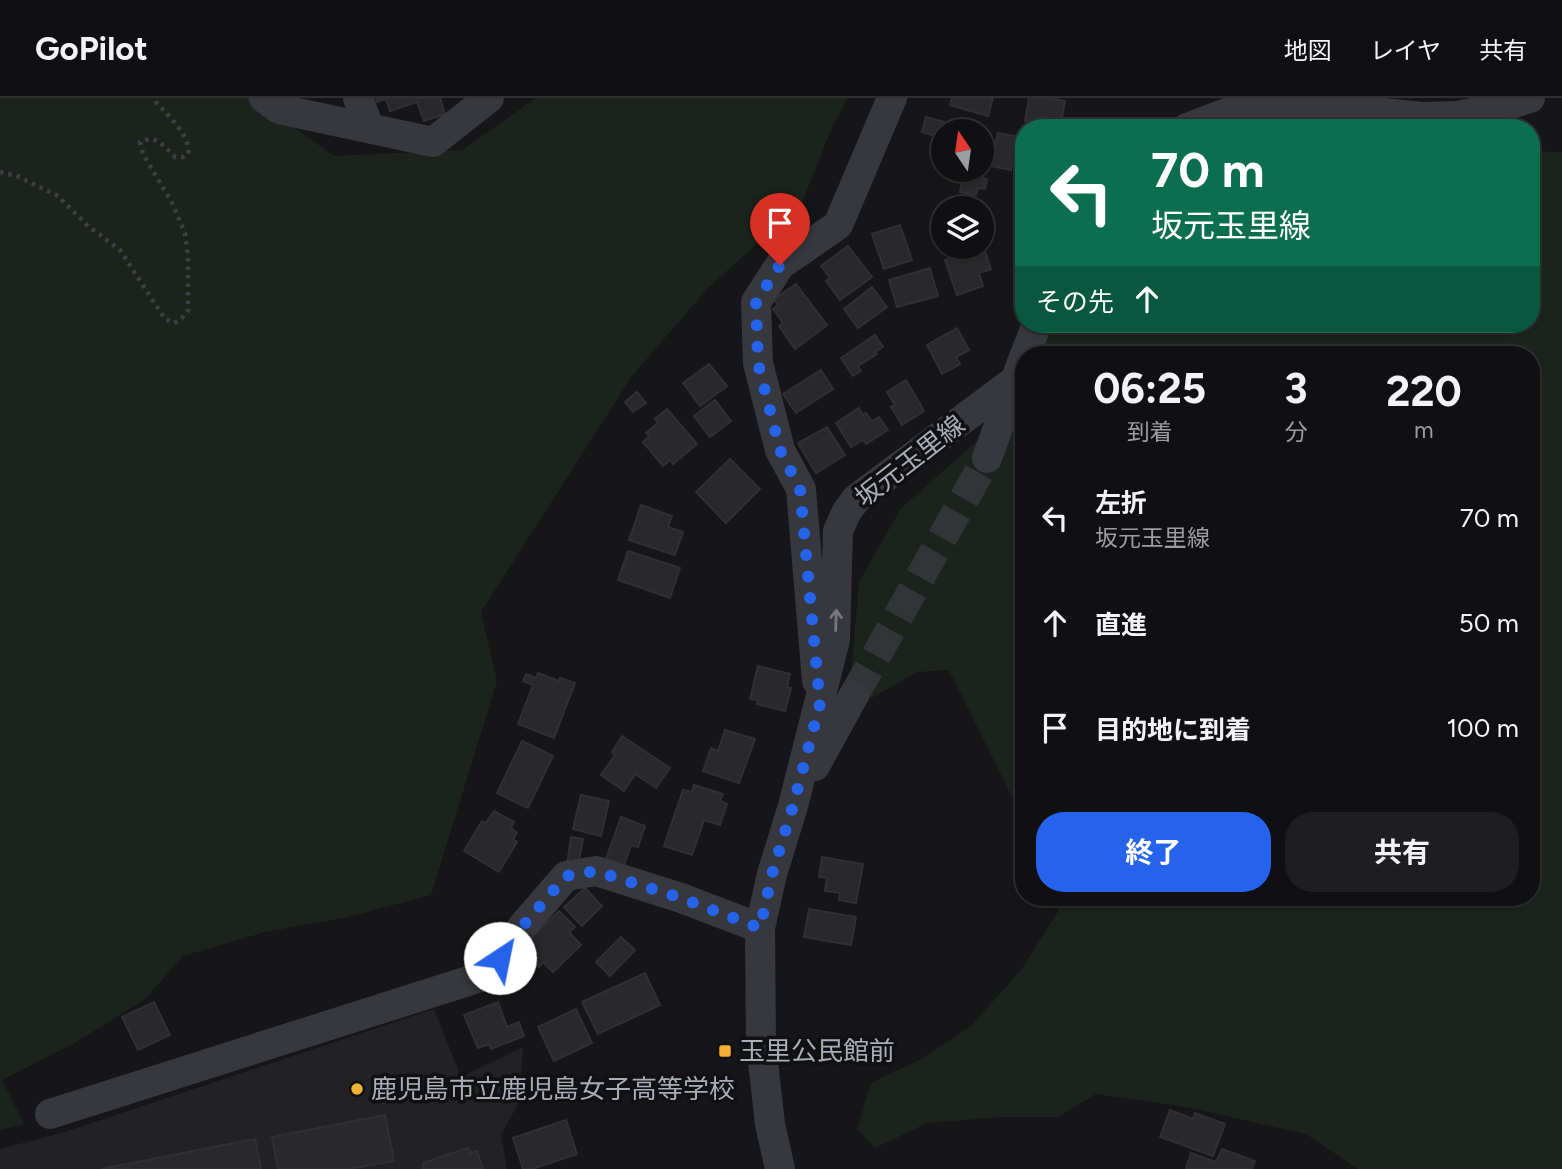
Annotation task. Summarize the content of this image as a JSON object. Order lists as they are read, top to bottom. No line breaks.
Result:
{"streets":{"street":["坂元玉里線"]},"one_way":["坂元玉里線"],"places":{"transit":["玉里公民館前"],"other":["鹿児島市立鹿児島女子高等学校"]},"north":"top","page":{"header":"GoPilot","nav":["地図","レイヤ","共有"],"turn":["70 m","坂元玉里線"],"then":"その先","eta":["06:25","到着","3","分","220","m"],"list":[{"name":"左折","note":"坂元玉里線","value":"70 m"},{"name":"直進","value":"50 m"},{"name":"目的地に到着","value":"100 m"}],"buttons":["終了","共有"]}}
